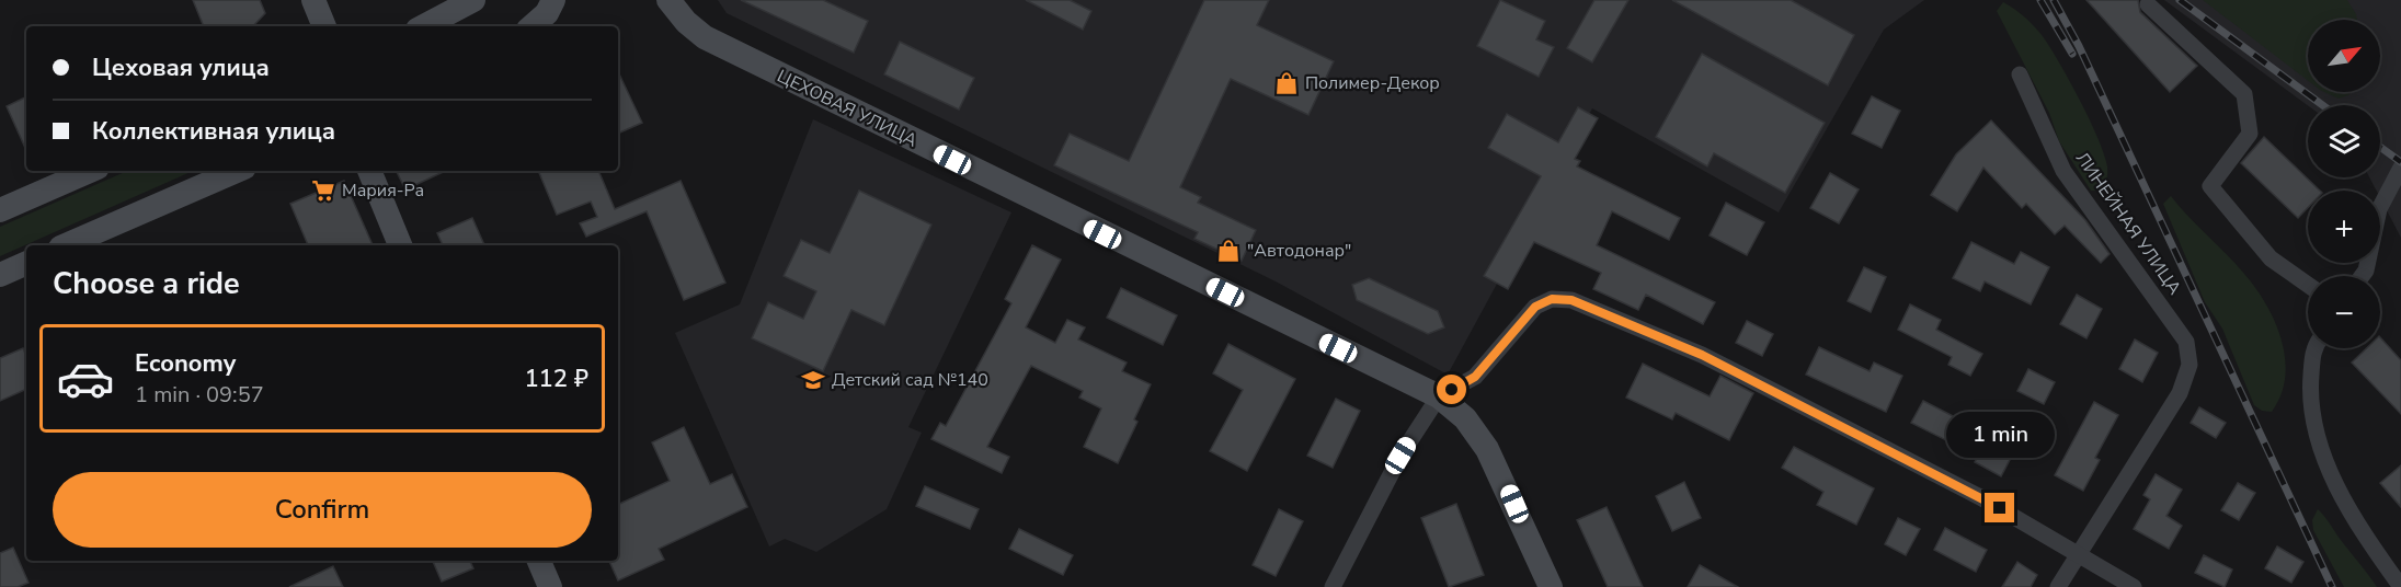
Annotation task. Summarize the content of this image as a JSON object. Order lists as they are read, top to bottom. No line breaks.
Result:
{"streets":{"main road":["ЦЕХОВАЯ УЛИЦА"],"street":["ЛИНЕЙНАЯ УЛИЦА"]},"places":{"shop":["Полимер-Декор","\"Автодонар\""],"supermarket":["Мария-Ра"],"school or university":["Детский сад №140"]},"north":"top right","page":{"map_buttons":["+","−"],"banner":["Цеховая улица","Коллективная улица"],"heading":"Choose a ride","list":[{"name":"Economy","note":"1 min · 09:57","value":"112 ₽"}],"bubble":"1 min","buttons":"Confirm"}}
